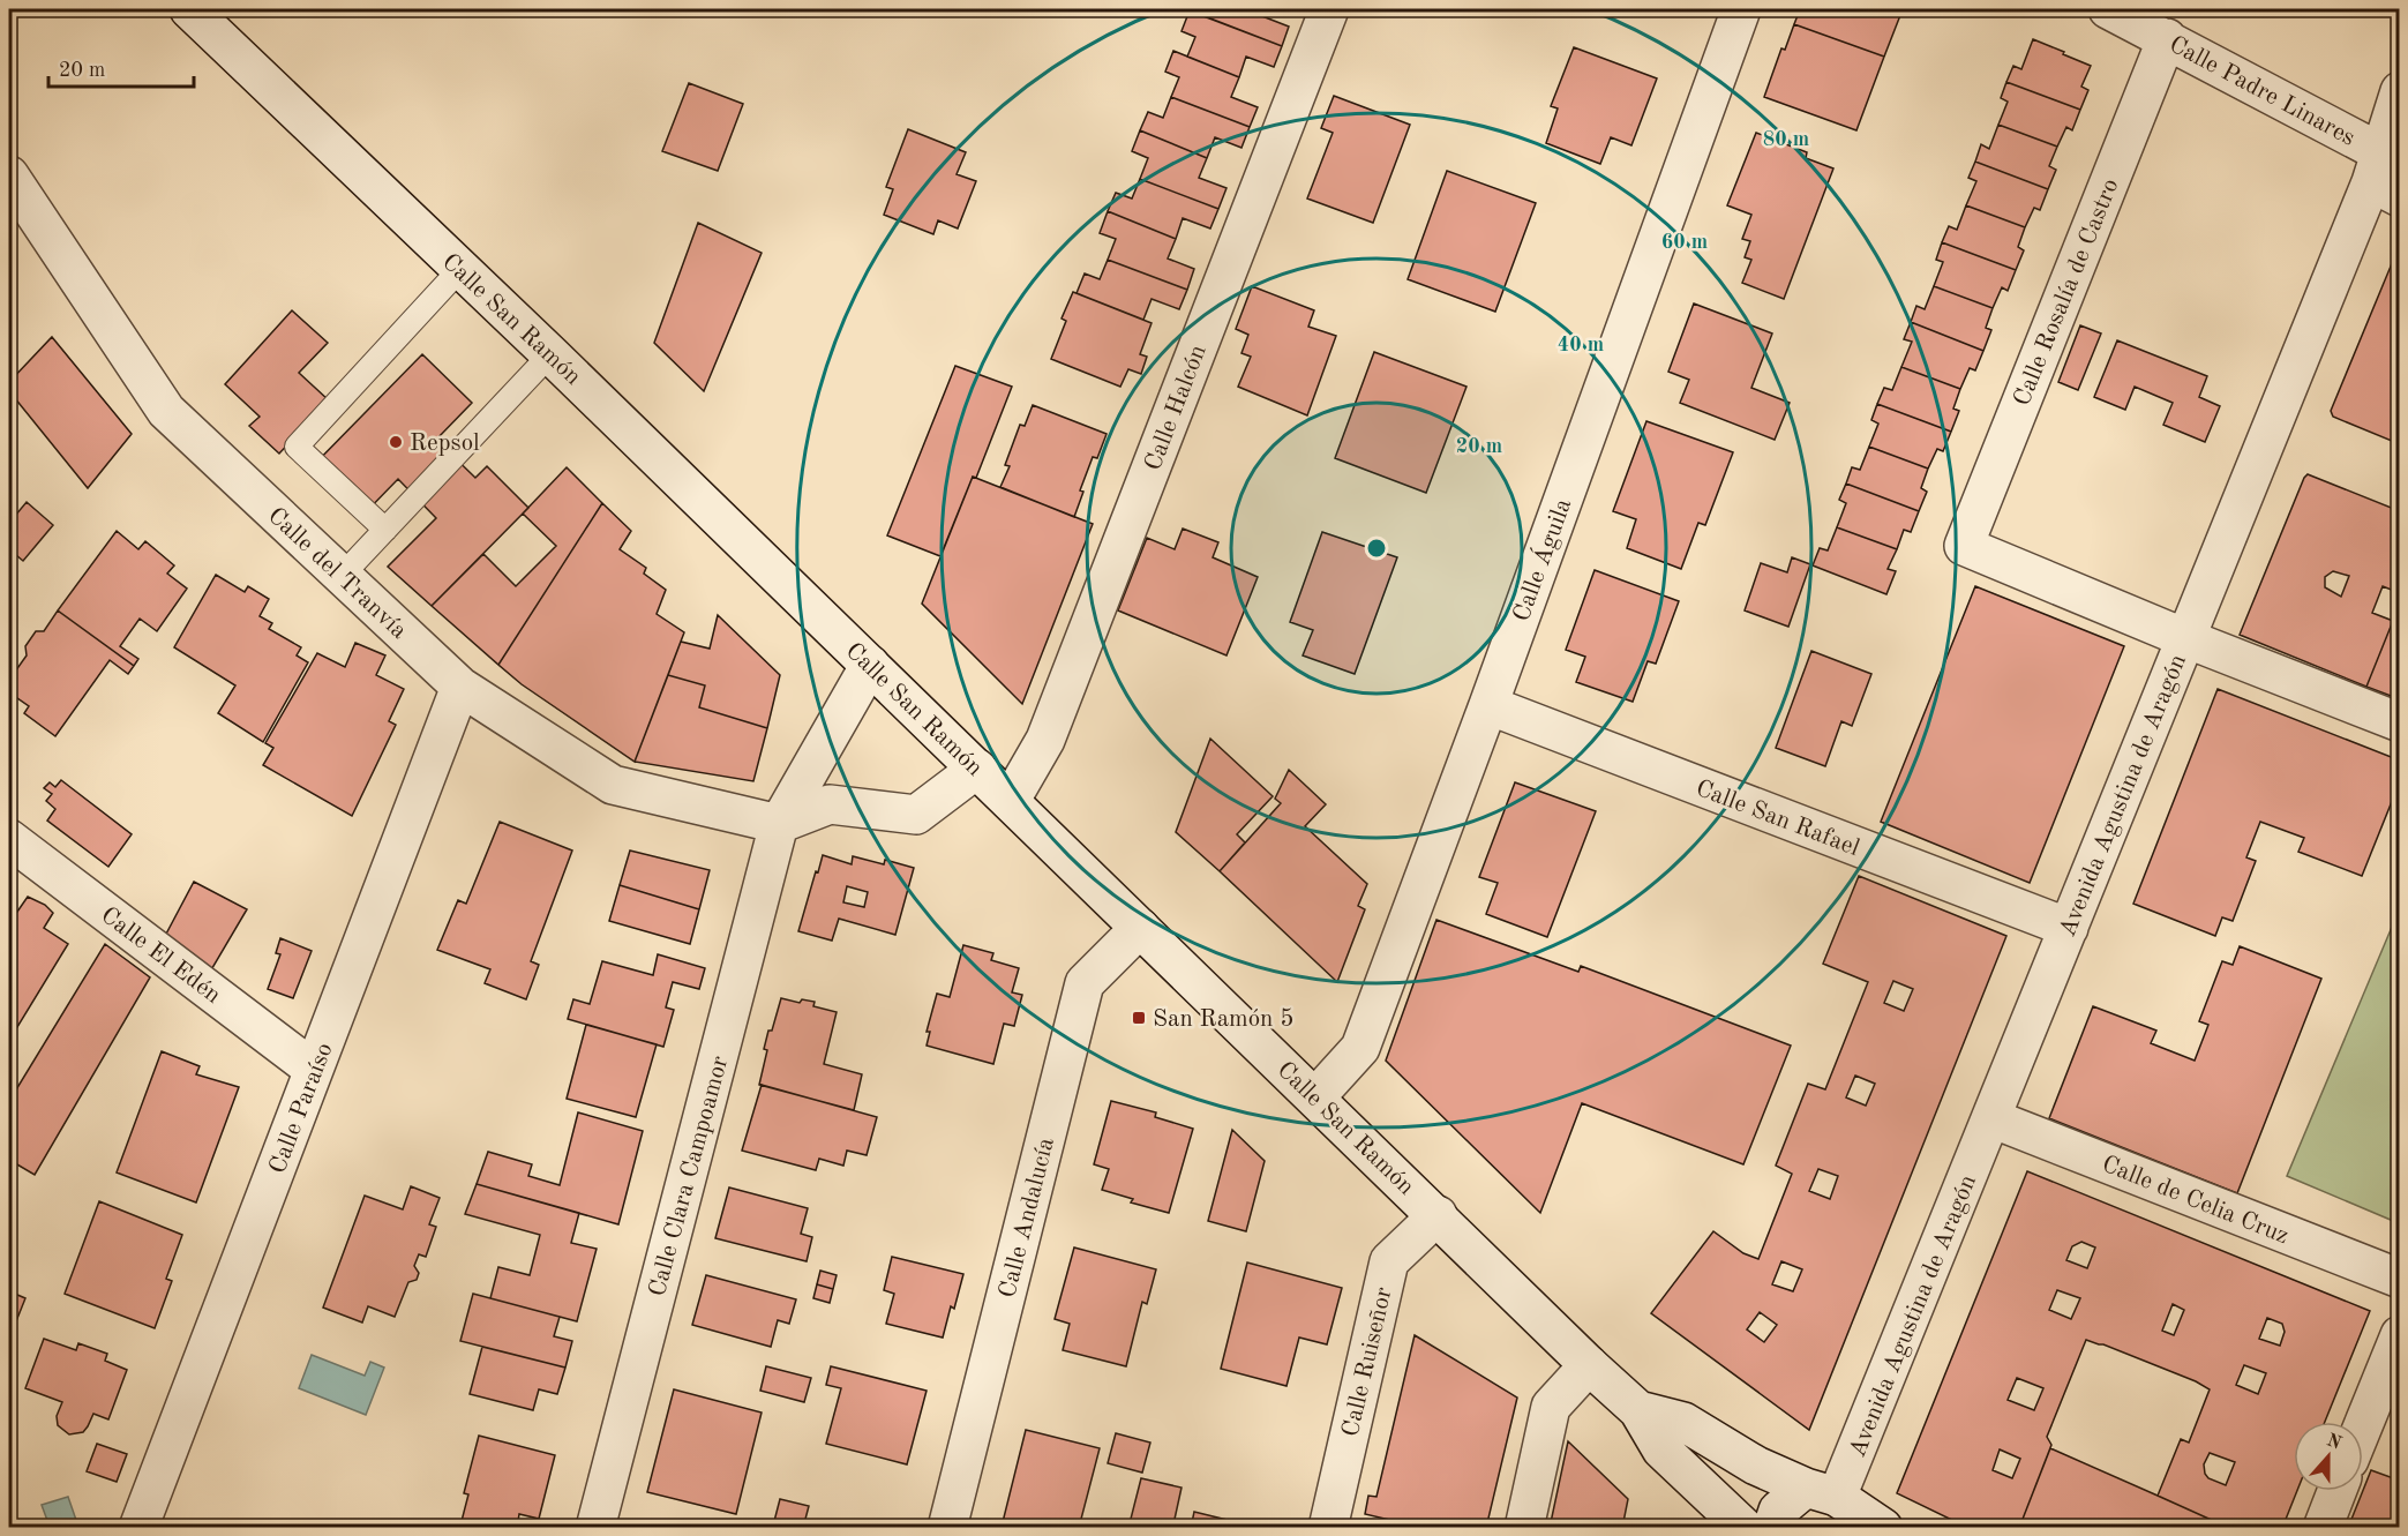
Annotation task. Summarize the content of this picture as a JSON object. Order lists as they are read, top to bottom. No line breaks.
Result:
{"streets":{"street":["Calle Padre Linares","Calle Rosalía de Castro","Calle San Ramón","Calle Halcón","Calle Águila","Calle del Tranvía","Avenida Agustina de Aragón","Calle San Rafael","Calle El Edén","Calle Paraíso","Calle Clara Campoamor","Calle de Celia Cruz","Calle Andalucía","Calle Ruiseñor"]},"crossings":[["Calle Padre Linares","Calle Rosalía de Castro"],["Calle Padre Linares","Avenida Agustina de Aragón"],["Calle Rosalía de Castro","Avenida Agustina de Aragón"],["Calle San Ramón","Calle Halcón"],["Calle San Ramón","Calle Águila"],["Calle San Ramón","Avenida Agustina de Aragón"],["Calle San Ramón","Calle Clara Campoamor"],["Calle San Ramón","Calle Andalucía"],["Calle San Ramón","Calle Ruiseñor"],["Calle Águila","Calle San Rafael"],["Calle del Tranvía","Calle Paraíso"],["Calle del Tranvía","Calle Clara Campoamor"],["Avenida Agustina de Aragón","Calle San Rafael"],["Avenida Agustina de Aragón","Calle de Celia Cruz"],["Calle El Edén","Calle Paraíso"]],"places":{"other":["Repsol"],"transit":["San Ramón 5"]},"scale_bar":"20 m","north":"top","rings":["80 m","60 m","40 m","20 m"]}
